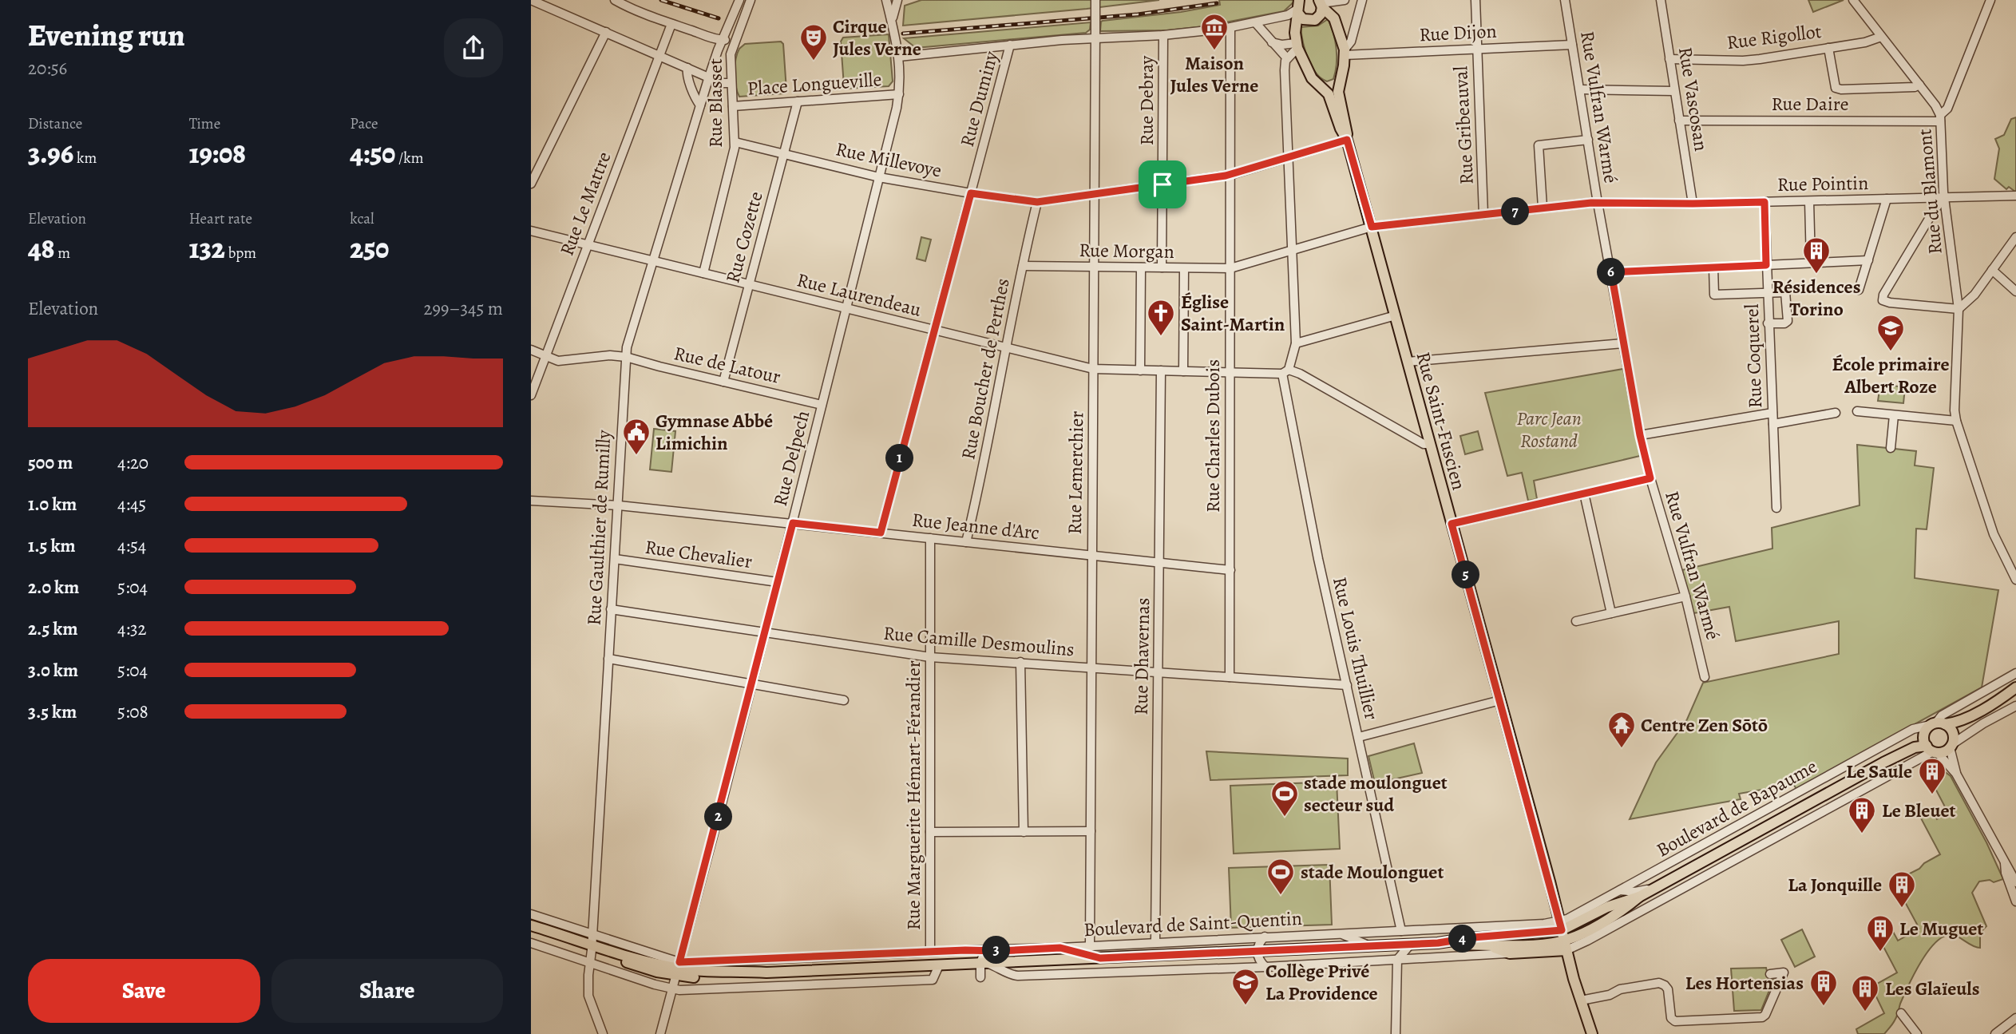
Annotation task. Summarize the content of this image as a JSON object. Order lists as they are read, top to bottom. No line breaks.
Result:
{"streets":{"main road":["Rue Saint-Fuscien","Boulevard de Bapaume","Boulevard de Saint-Quentin"],"street":["Rue Dijon","Rue Rigollot","Place Longueville","Rue Duminy","Rue Vascosan","Rue Debray","Rue Blasset","Rue Daire","Rue Vulfran Warmé","Rue Gribeauval","Rue Millevoye","Rue Pointin","Rue du Blamont","Rue Le Mattre","Rue Cozette","Rue Morgan","Rue Laurendeau","Rue Coquerel","Rue de Latour","Rue Boucher de Perthes","Rue Charles Dubois","Rue Delpech","Rue Lemerchier","Rue Jeanne d'Arc","Rue Gaulthier de Rumilly","Rue Chevalier","Rue Camille Desmoulins","Rue Louis Thuillier","Rue Dhavernas","Rue Marguerite Hémart-Férandier"]},"crossings":[["Rue Dijon","Rue Vulfran Warmé"],["Rue Dijon","Rue Gribeauval"],["Rue Rigollot","Rue Vascosan"],["Rue Rigollot","Rue du Blamont"],["Place Longueville","Rue Blasset"],["Place Longueville","Rue Cozette"],["Place Longueville","Rue Delpech"],["Rue Duminy","Rue Millevoye"],["Rue Duminy","Rue Laurendeau"],["Rue Duminy","Rue Jeanne d'Arc"],["Rue Vascosan","Rue Daire"],["Rue Vascosan","Rue Pointin"],["Rue Debray","Rue Millevoye"],["Rue Debray","Rue Morgan"],["Rue Blasset","Rue Millevoye"],["Rue Blasset","Rue Laurendeau"],["Rue Daire","Rue du Blamont"],["Rue Vulfran Warmé","Rue Pointin"],["Rue Gribeauval","Rue Pointin"],["Rue Millevoye","Rue Cozette"],["Rue Millevoye","Rue Boucher de Perthes"],["Rue Millevoye","Rue Saint-Fuscien"],["Rue Millevoye","Rue Charles Dubois"],["Rue Millevoye","Rue Delpech"],["Rue Millevoye","Rue Lemerchier"],["Rue Pointin","Rue du Blamont"],["Rue Pointin","Rue Morgan"],["Rue Pointin","Rue Coquerel"],["Rue Pointin","Rue Saint-Fuscien"],["Rue Le Mattre","Rue Laurendeau"],["Rue Le Mattre","Rue de Latour"],["Rue Cozette","Rue Laurendeau"],["Rue Cozette","Rue de Latour"],["Rue Morgan","Rue Boucher de Perthes"],["Rue Morgan","Rue Saint-Fuscien"],["Rue Morgan","Rue Charles Dubois"],["Rue Morgan","Rue Lemerchier"],["Rue Laurendeau","Rue Boucher de Perthes"],["Rue Laurendeau","Rue Charles Dubois"],["Rue Laurendeau","Rue Delpech"],["Rue Laurendeau","Rue Lemerchier"],["Rue Laurendeau","Rue Gaulthier de Rumilly"],["Rue Laurendeau","Rue Louis Thuillier"],["Rue Laurendeau","Rue Dhavernas"],["Rue de Latour","Rue Delpech"],["Rue de Latour","Rue Gaulthier de Rumilly"],["Rue Boucher de Perthes","Rue Jeanne d'Arc"],["Rue Saint-Fuscien","Boulevard de Bapaume"],["Rue Saint-Fuscien","Boulevard de Saint-Quentin"],["Rue Charles Dubois","Rue Jeanne d'Arc"],["Rue Charles Dubois","Rue Camille Desmoulins"],["Rue Delpech","Rue Jeanne d'Arc"],["Rue Delpech","Rue Chevalier"],["Rue Delpech","Rue Camille Desmoulins"],["Rue Delpech","Boulevard de Saint-Quentin"],["Rue Lemerchier","Rue Jeanne d'Arc"],["Rue Lemerchier","Rue Camille Desmoulins"],["Rue Lemerchier","Boulevard de Saint-Quentin"],["Rue Jeanne d'Arc","Rue Gaulthier de Rumilly"],["Rue Jeanne d'Arc","Rue Dhavernas"],["Rue Jeanne d'Arc","Rue Marguerite Hémart-Férandier"],["Rue Gaulthier de Rumilly","Rue Chevalier"],["Rue Gaulthier de Rumilly","Rue Camille Desmoulins"],["Rue Camille Desmoulins","Rue Louis Thuillier"],["Rue Camille Desmoulins","Rue Dhavernas"],["Rue Camille Desmoulins","Rue Marguerite Hémart-Férandier"],["Rue Louis Thuillier","Boulevard de Saint-Quentin"],["Rue Dhavernas","Boulevard de Saint-Quentin"],["Rue Marguerite Hémart-Férandier","Boulevard de Saint-Quentin"],["Boulevard de Bapaume","Boulevard de Saint-Quentin"]],"parks":["Parc Jean Rostand"],"places":{"museum":["Maison Jules Verne"],"theatre":["Cirque Jules Verne"],"building":["Résidences Torino","Le Saule","Le Bleuet","La Jonquille","Le Muguet","Les Hortensias","Les Glaïeuls"],"church":["Église Saint-Martin"],"school or university":["École primaire Albert Roze","Collège Privé La Providence"],"public building":["Gymnase Abbé Limichin"],"temple":["Centre Zen Sōtō"],"sports":["stade moulonguet secteur sud","stade Moulonguet"]},"page":{"heading":["Evening run","20:56"],"stats":[["Distance","3.96 km"],["Time","19:08"],["Pace","4:50 /km"],["Elevation","48 m"],["Heart rate","132 bpm"],["kcal","250"]],"pins":["7","6","1","5","2","4","3"],"chart":["Elevation","299–345 m"],"list":[{"name":"500 m","note":"4:20"},{"name":"1.0 km","note":"4:45"},{"name":"1.5 km","note":"4:54"},{"name":"2.0 km","note":"5:04"},{"name":"2.5 km","note":"4:32"},{"name":"3.0 km","note":"5:04"},{"name":"3.5 km","note":"5:08"}],"buttons":["Save","Share"]}}
